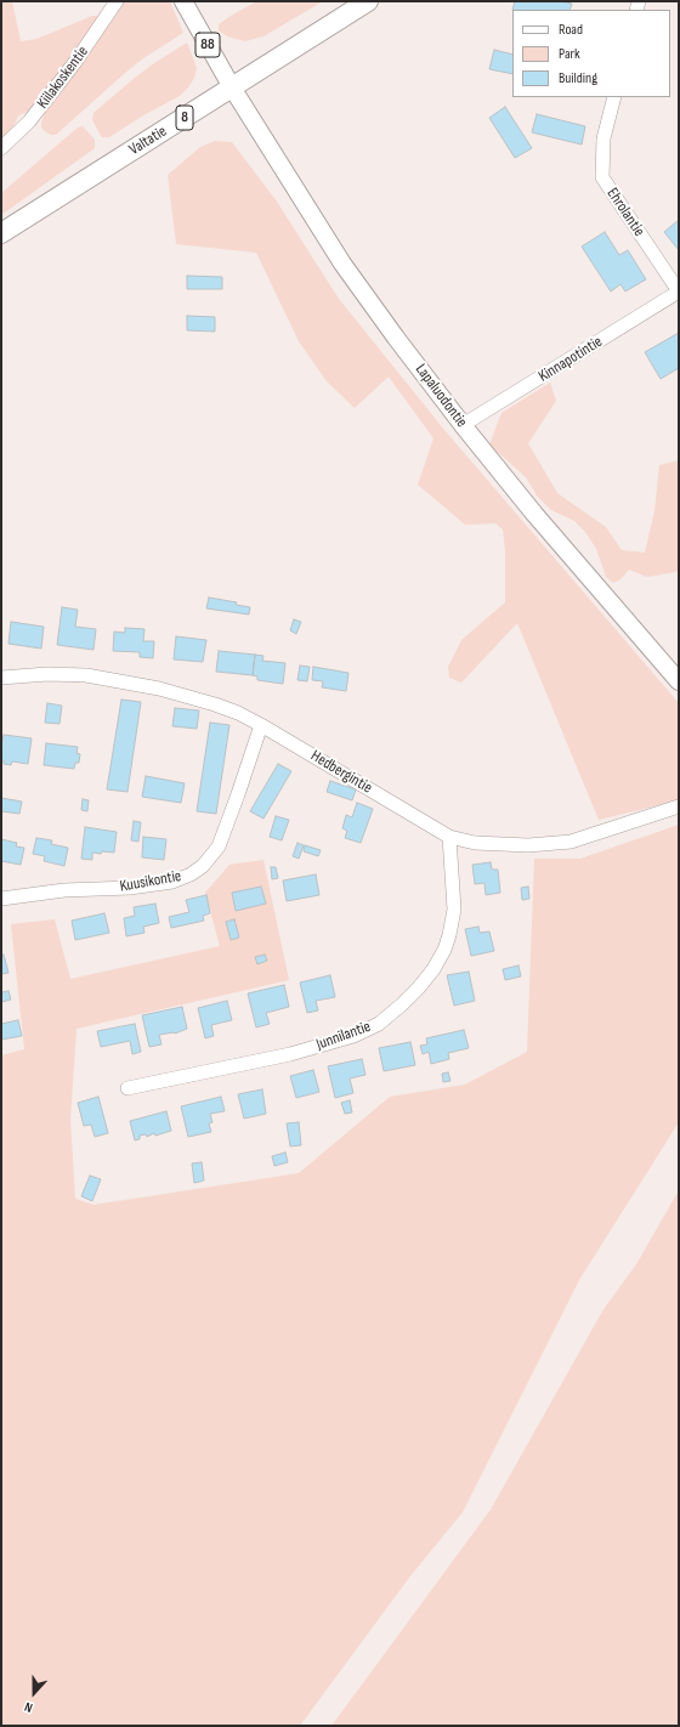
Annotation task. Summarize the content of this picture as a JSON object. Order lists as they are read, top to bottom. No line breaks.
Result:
{"streets":{"highway":["8","Valtatie"],"main road":["88","Lapaluodontie"],"street":["Kiilakoskentie","Ehrolantie","Kinnapotintie","Hedbergintie","Kuusikontie","Junnilantie"]},"crossings":[["88","Valtatie"],["88","Lapaluodontie"],["Valtatie","Lapaluodontie"],["Ehrolantie","Kinnapotintie"],["Kinnapotintie","Lapaluodontie"],["Hedbergintie","Kuusikontie"],["Hedbergintie","Junnilantie"]],"legend":["Road","Park","Building"],"north":"bottom"}
